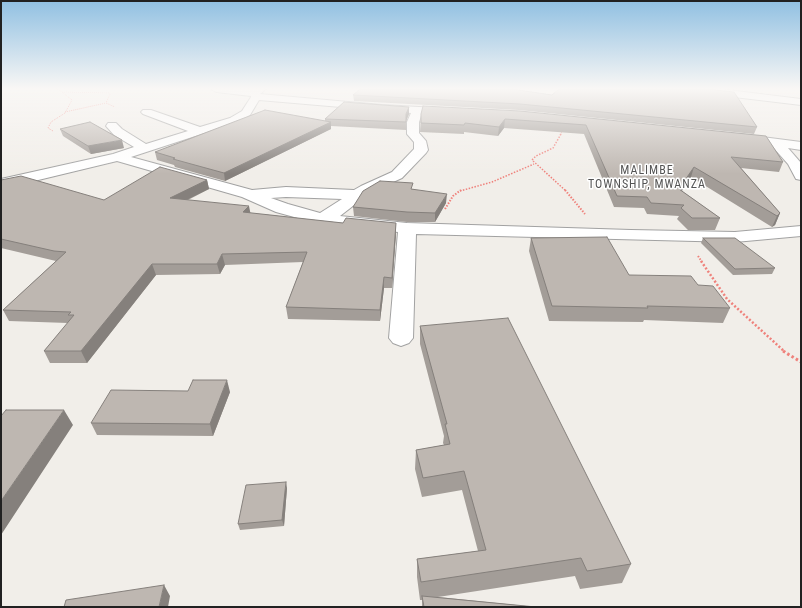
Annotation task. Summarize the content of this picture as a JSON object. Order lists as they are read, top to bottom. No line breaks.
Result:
{"districts":["MALIMBE TOWNSHIP, MWANZA"]}
